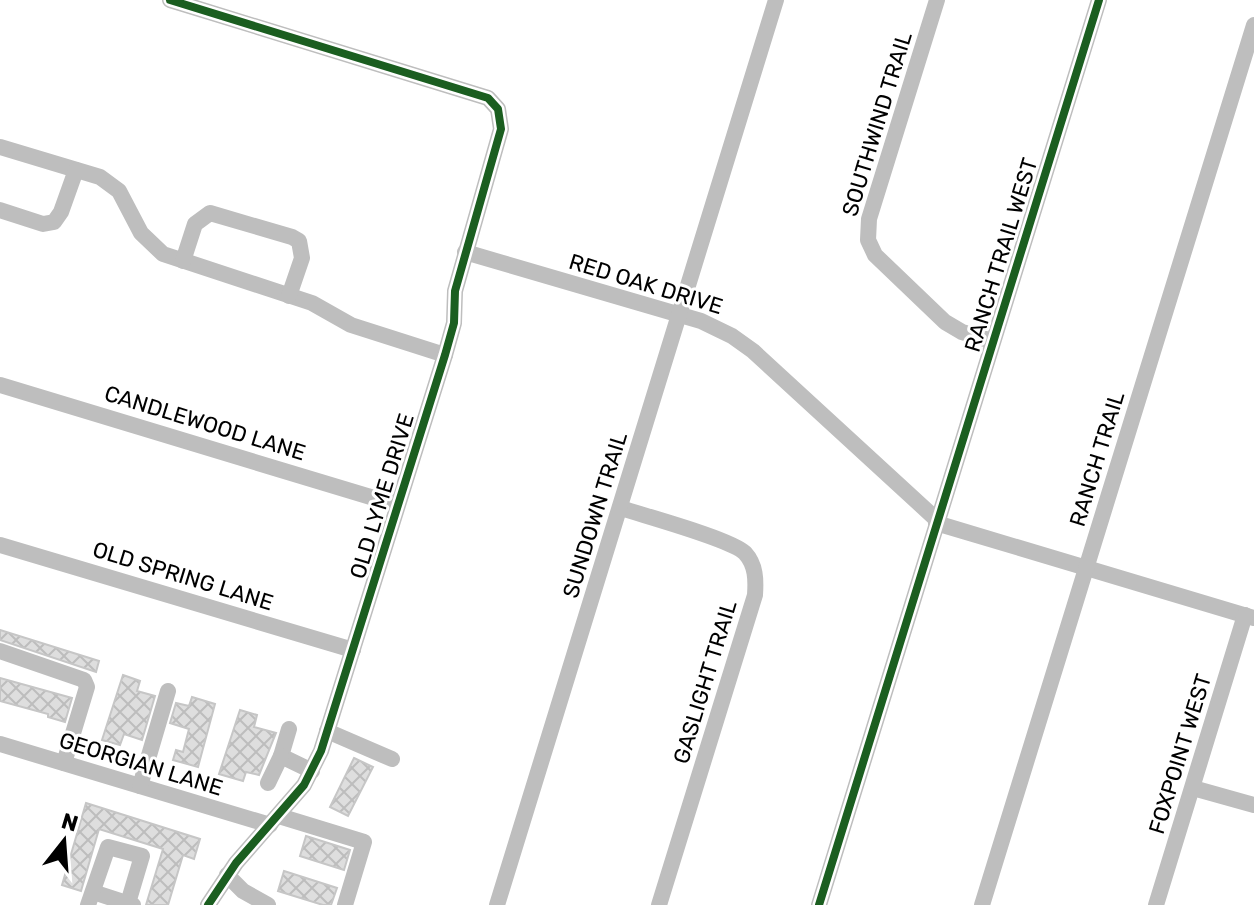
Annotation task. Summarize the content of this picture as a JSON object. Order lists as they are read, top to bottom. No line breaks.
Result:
{"streets":{"street":["SOUTHWIND TRAIL","RANCH TRAIL WEST","RED OAK DRIVE","CANDLEWOOD LANE","RANCH TRAIL","OLD LYME DRIVE","SUNDOWN TRAIL","OLD SPRING LANE","GASLIGHT TRAIL","FOXPOINT WEST","GEORGIAN LANE"]},"crossings":[["SOUTHWIND TRAIL","RANCH TRAIL WEST"],["RANCH TRAIL WEST","RED OAK DRIVE"],["RED OAK DRIVE","RANCH TRAIL"],["RED OAK DRIVE","OLD LYME DRIVE"],["RED OAK DRIVE","SUNDOWN TRAIL"],["RED OAK DRIVE","FOXPOINT WEST"],["CANDLEWOOD LANE","OLD LYME DRIVE"],["OLD LYME DRIVE","OLD SPRING LANE"],["OLD LYME DRIVE","GEORGIAN LANE"],["SUNDOWN TRAIL","GASLIGHT TRAIL"]],"north":"top"}
